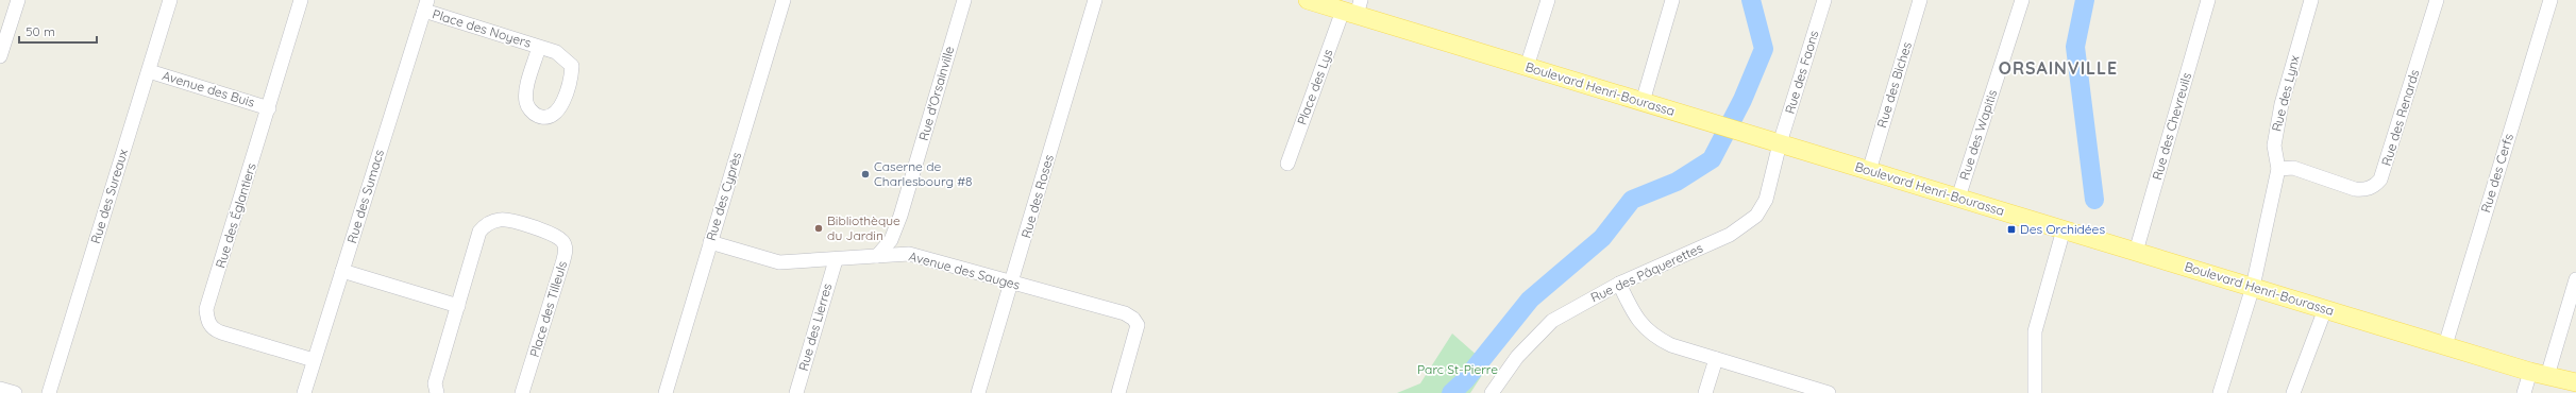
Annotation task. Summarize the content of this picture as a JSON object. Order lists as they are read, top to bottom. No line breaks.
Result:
{"streets":{"main road":["Boulevard Henri-Bourassa"],"street":["Place des Noyers","Rue des Faons","Rue des Biches","Place des Lys","Avenue des Buis","Rue d'Orsainville","Rue des Lynx","Rue des Renards","Rue des Chevreuils","Rue des Wapitis","Rue des Cerfs","Rue des Sureaux","Rue des Sumacs","Rue des Cyprès","Rue des Roses","Rue des Églantiers","Avenue des Sauges","Rue des Pâquerettes","Place des Tilleuls","Rue des Lierres"]},"crossings":[["Place des Noyers","Rue des Sumacs"],["Rue des Faons","Boulevard Henri-Bourassa"],["Rue des Faons","Rue des Pâquerettes"],["Rue des Biches","Boulevard Henri-Bourassa"],["Place des Lys","Boulevard Henri-Bourassa"],["Avenue des Buis","Rue des Sureaux"],["Avenue des Buis","Rue des Églantiers"],["Boulevard Henri-Bourassa","Rue des Lynx"],["Boulevard Henri-Bourassa","Rue des Chevreuils"],["Boulevard Henri-Bourassa","Rue des Wapitis"],["Boulevard Henri-Bourassa","Rue des Cerfs"],["Boulevard Henri-Bourassa","Rue des Pâquerettes"],["Rue d'Orsainville","Avenue des Sauges"],["Rue des Lynx","Rue des Renards"],["Rue des Sumacs","Rue des Églantiers"],["Rue des Cyprès","Avenue des Sauges"],["Rue des Roses","Avenue des Sauges"],["Avenue des Sauges","Rue des Lierres"]],"districts":["ORSAINVILLE"],"parks":["Parc St-Pierre"],"places":{"other":["Caserne de Charlesbourg #8","Bibliothèque du Jardin"],"transit":["Des Orchidées"]},"scale_bar":"50 m"}
